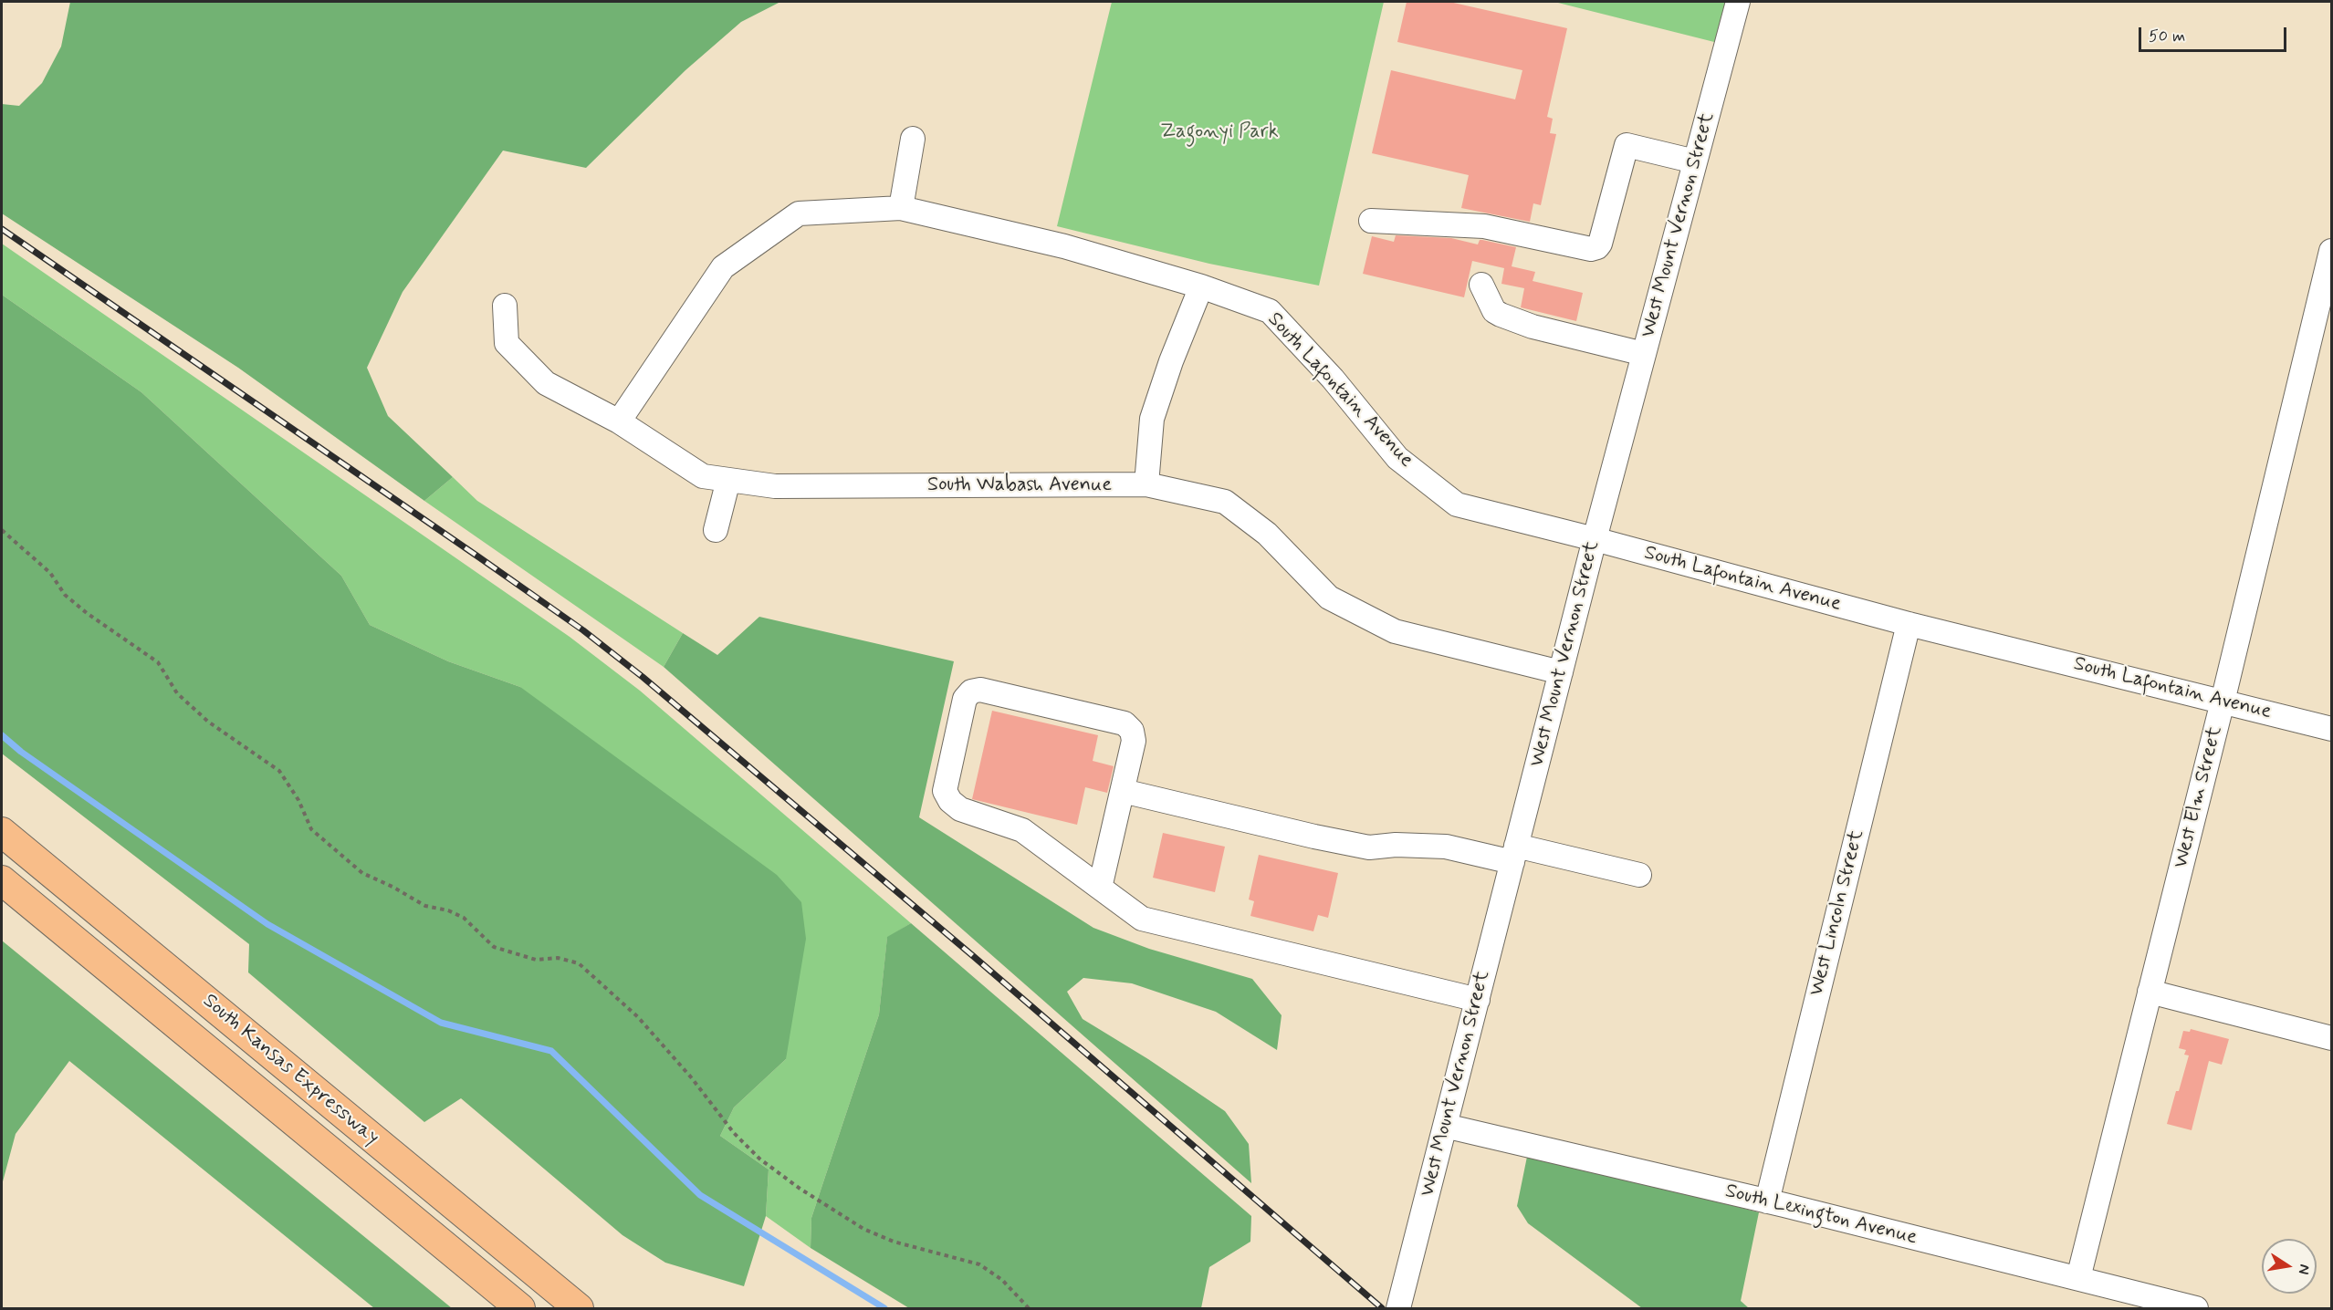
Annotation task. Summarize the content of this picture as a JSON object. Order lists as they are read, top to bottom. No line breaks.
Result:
{"streets":{"main road":["South Kansas Expressway"],"street":["West Mount Vernon Street","South Lafontain Avenue","South Wabash Avenue","West Elm Street","West Lincoln Street","South Lexington Avenue"]},"crossings":[["West Mount Vernon Street","South Lafontain Avenue"],["West Mount Vernon Street","South Wabash Avenue"],["West Mount Vernon Street","South Lexington Avenue"],["South Lafontain Avenue","South Wabash Avenue"],["South Lafontain Avenue","West Elm Street"],["South Lafontain Avenue","West Lincoln Street"],["West Elm Street","South Lexington Avenue"],["West Lincoln Street","South Lexington Avenue"]],"parks":["Zagonyi Park"],"scale_bar":"50 m","north":"right"}
